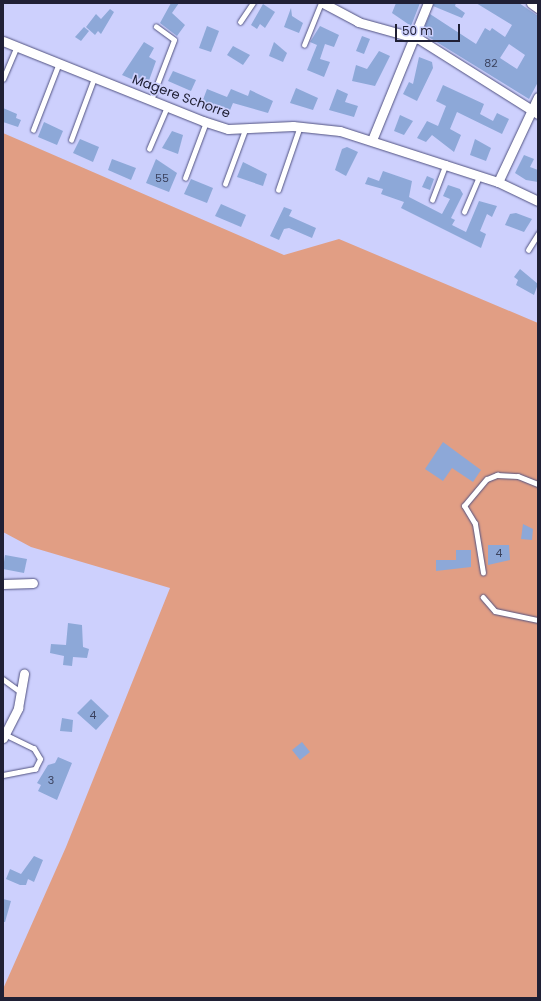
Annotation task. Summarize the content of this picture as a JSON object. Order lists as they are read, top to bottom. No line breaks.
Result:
{"streets":{"street":["Magere Schorre"]},"house_numbers":["82","55","4","4","3"],"scale_bar":"50 m"}
